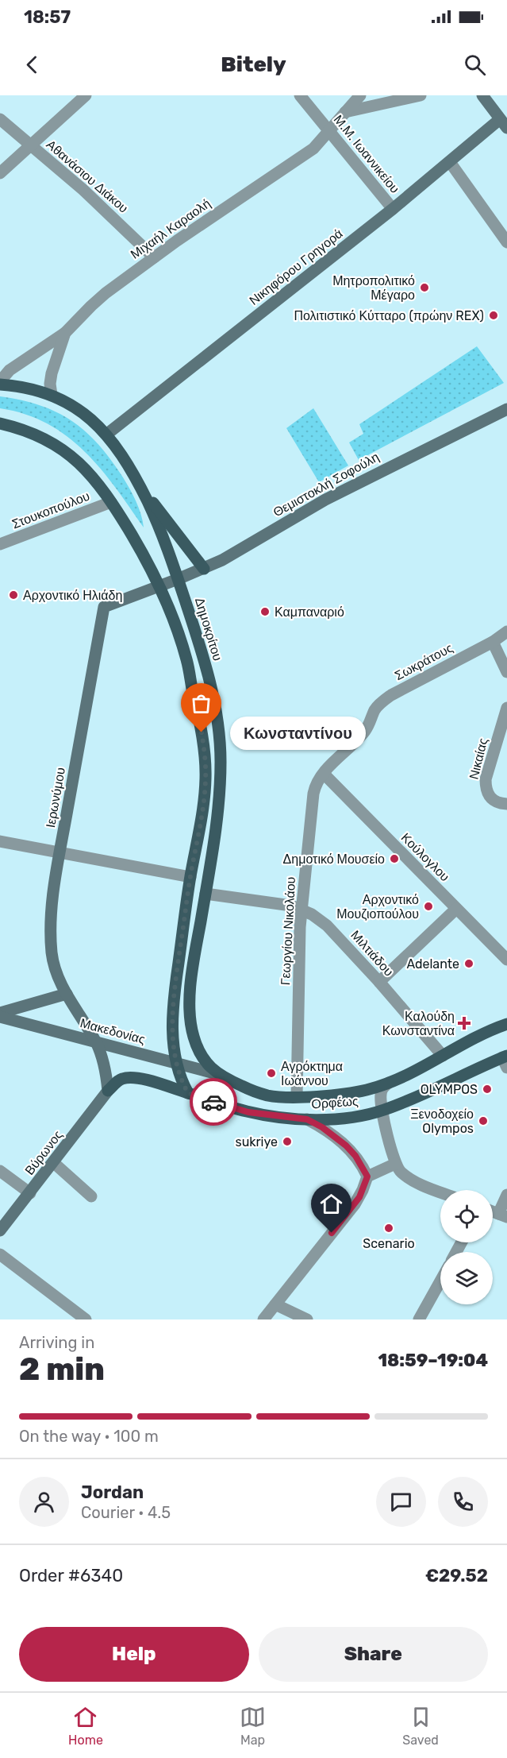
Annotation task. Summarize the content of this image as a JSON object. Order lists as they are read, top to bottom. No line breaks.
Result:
{"streets":{"main road":["Δημοκρίτου","Ορφέως"],"street":["Μ.Μ. Ιωαννικείου","Αθανάσιου Διάκου","Μιχαήλ Καραολή","Νικηφόρου Γρηγορά","Θεμιστοκλή Σοφούλη","Στουκοπούλου","Σωκράτους","Νικαίας","Ιερωνύμου","Κούλογλου","Γεωργίου Νικολάου","Μιλτιάδου","Μακεδονίας","Βύρωνος"]},"crossings":[["Μ.Μ. Ιωαννικείου","Μιχαήλ Καραολή"],["Μ.Μ. Ιωαννικείου","Νικηφόρου Γρηγορά"],["Αθανάσιου Διάκου","Μιχαήλ Καραολή"],["Μιχαήλ Καραολή","Δημοκρίτου"],["Νικηφόρου Γρηγορά","Δημοκρίτου"],["Θεμιστοκλή Σοφούλη","Δημοκρίτου"],["Θεμιστοκλή Σοφούλη","Ιερωνύμου"],["Δημοκρίτου","Μιλτιάδου"],["Δημοκρίτου","Μακεδονίας"],["Δημοκρίτου","Ορφέως"],["Σωκράτους","Γεωργίου Νικολάου"],["Ιερωνύμου","Μακεδονίας"],["Ιερωνύμου","Ορφέως"],["Ιερωνύμου","Βύρωνος"],["Κούλογλου","Γεωργίου Νικολάου"],["Γεωργίου Νικολάου","Μιλτιάδου"],["Γεωργίου Νικολάου","Ορφέως"],["Μιλτιάδου","Ορφέως"],["Μακεδονίας","Ορφέως"],["Ορφέως","Βύρωνος"]],"places":{"other":["Μητροπολιτικό Μέγαρο","Πολιτιστικό Κύτταρο (πρώην REX)","Αρχοντικό Ηλιάδη","Καμπαναριό","Κωνσταντίνου","Δημοτικό Μουσείο","Αρχοντικό Μουζιοπούλου","Adelante","Αγρόκτημα Ιωάννου","OLYMPOS","Ξενοδοχείο Olympos","sukriye","Scenario"],"health":["Καλούδη Κωνσταντίνα"]},"page":{"status":"18:57","header":"Bitely","bubble":"Κωνσταντίνου","heading":["2 min","Arriving in","18:59–19:04"],"panel":["Jordan","Courier · 4.5","Order #6340","€29.52"],"bar":"On the way · 100 m","buttons":["Help","Share"],"tabs":["Home","Map","Saved"]}}
